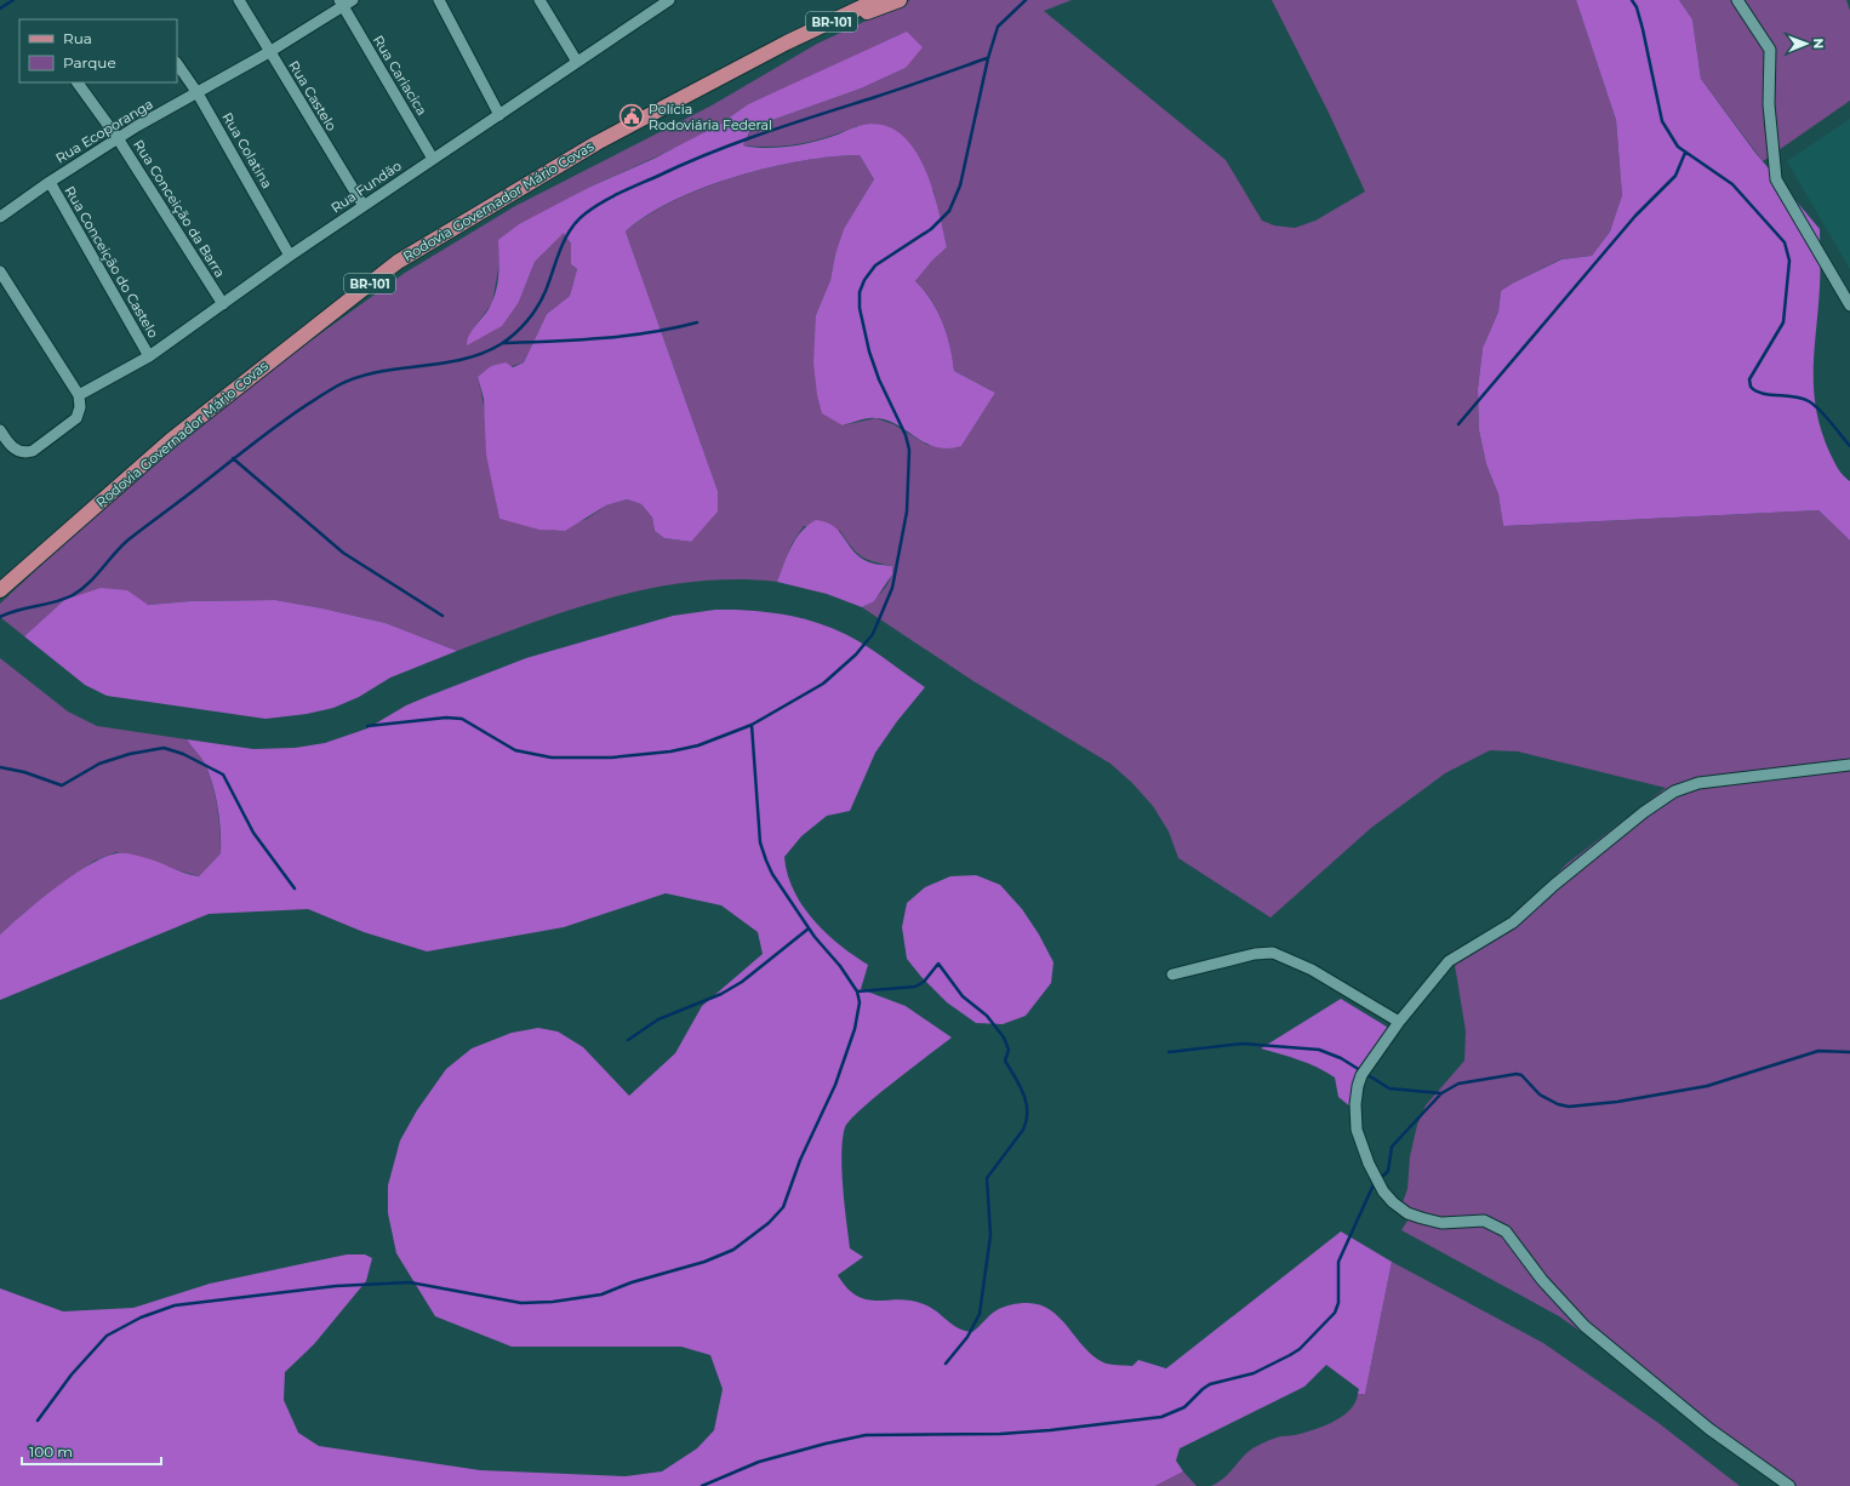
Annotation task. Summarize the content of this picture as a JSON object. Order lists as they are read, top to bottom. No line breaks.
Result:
{"streets":{"main road":["BR-101","Rodovia Governador Mário Covas"],"street":["Rua Cariacica","Rua Castelo","Rua Ecoporanga","Rua Colatina","Rua Fundão","Rua Conceição da Barra","Rua Conceição do Castelo"]},"crossings":[["Rua Cariacica","Rua Ecoporanga"],["Rua Cariacica","Rua Fundão"],["Rua Castelo","Rua Ecoporanga"],["Rua Castelo","Rua Fundão"],["Rua Ecoporanga","Rua Colatina"],["Rua Ecoporanga","Rua Conceição da Barra"],["Rua Ecoporanga","Rua Conceição do Castelo"],["Rua Colatina","Rua Fundão"],["Rua Fundão","Rua Conceição da Barra"],["Rua Fundão","Rua Conceição do Castelo"]],"places":{"public building":["Polícia Rodoviária Federal"]},"legend":["Rua","Parque"],"scale_bar":"100 m","north":"right"}
